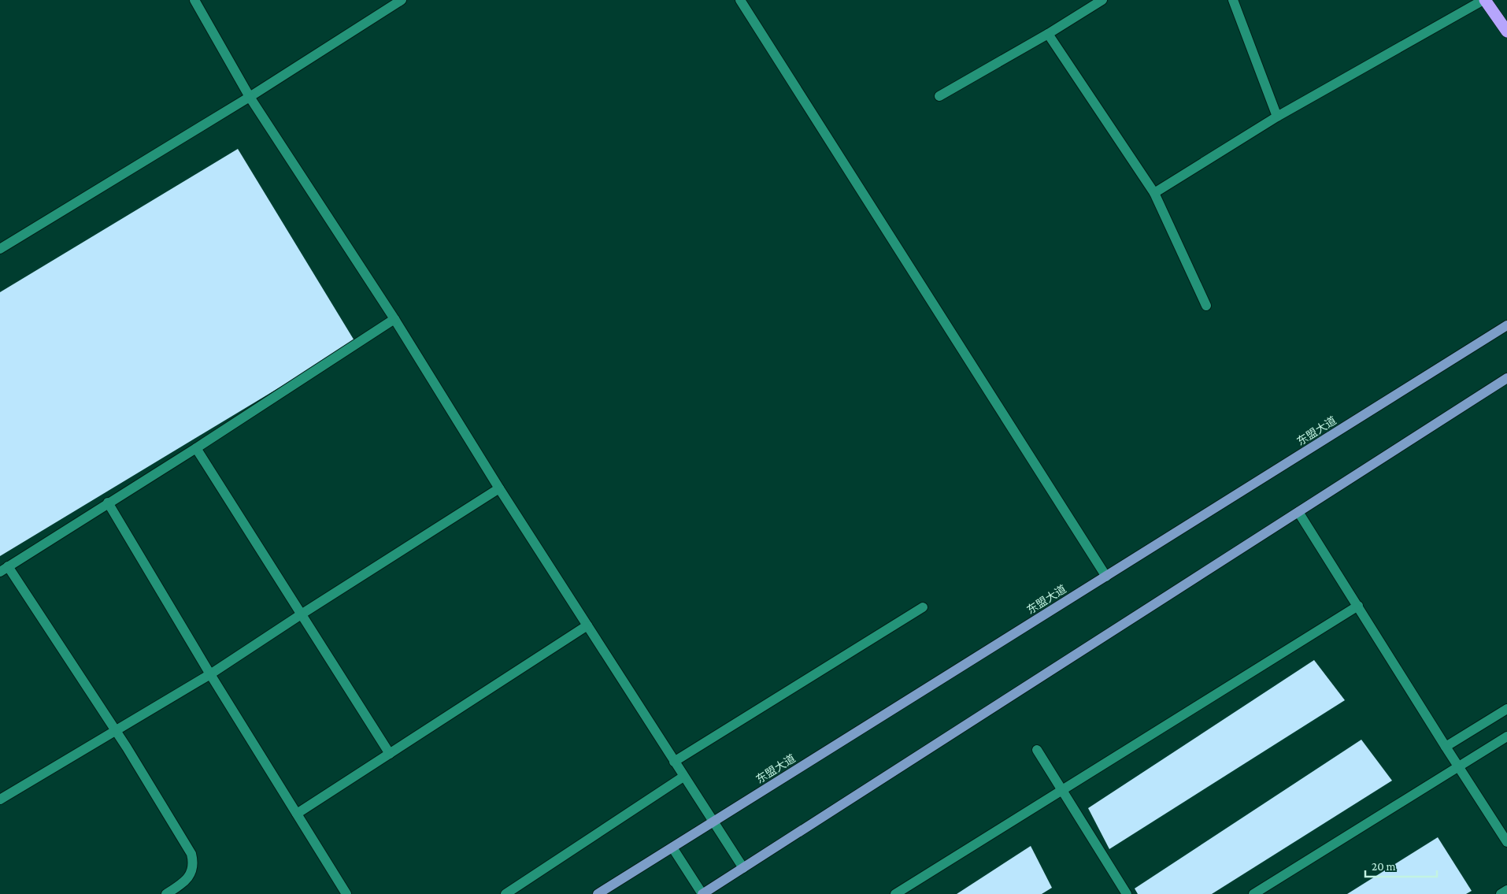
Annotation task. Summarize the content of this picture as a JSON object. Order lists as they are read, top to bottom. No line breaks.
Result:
{"streets":{"main road":["东盟大道"]},"scale_bar":"20 m"}
